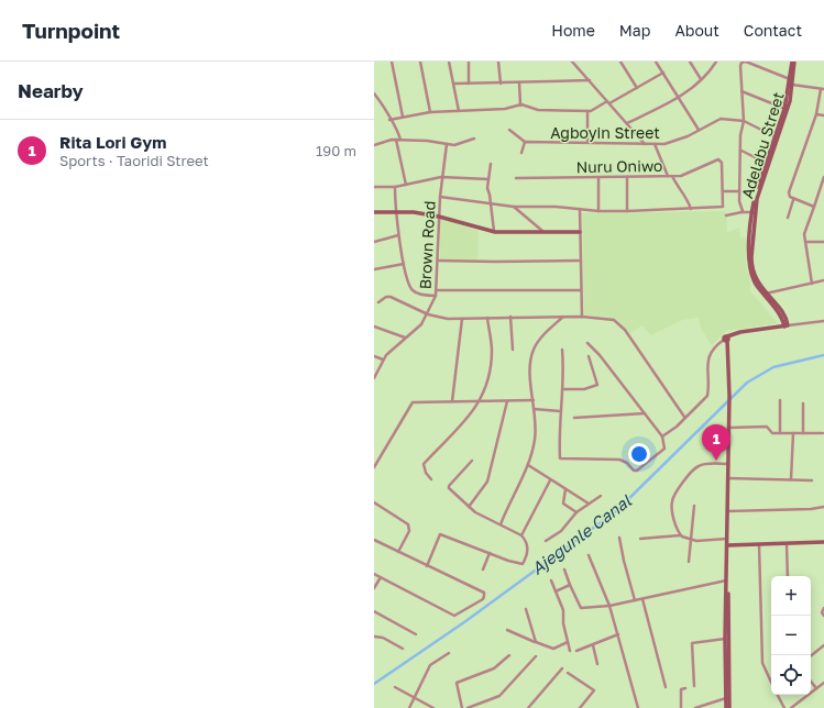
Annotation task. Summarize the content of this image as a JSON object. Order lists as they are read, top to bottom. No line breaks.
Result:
{"streets":{"main road":["Adelabu Street"],"street":["Agboyin Street","Nuru Oniwo","Brown Road"]},"water":["Ajegunle Canal"],"page":{"header":"Turnpoint","nav":["Home","Map","About","Contact"],"heading":"Nearby","list":[{"mark":"1","name":"Rita Lori Gym","note":"Sports · Taoridi Street","value":"190 m"}],"pins":"1","map_buttons":["+","−"]}}
